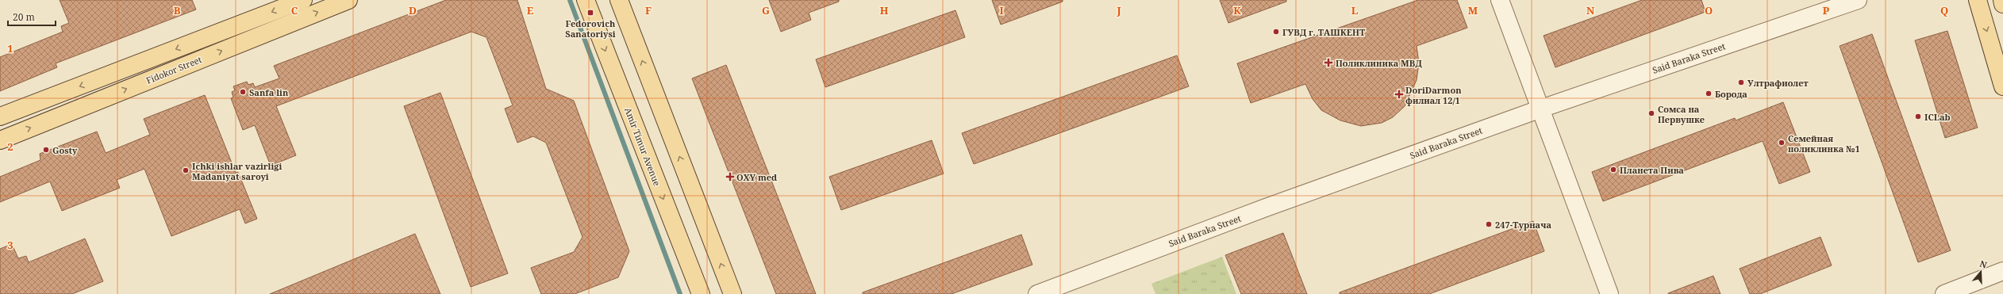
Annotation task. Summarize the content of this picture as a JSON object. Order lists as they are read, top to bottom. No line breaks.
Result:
{"streets":{"main road":["Fidokor Street","Amir Timur Avenue"],"street":["Said Baraka Street"]},"places":{"transit":["Fedorovich Sanatoriysi"],"other":["ГУВД г. ТАШКЕНТ","Ултрафиолет","Sanfa lin","Борода","Сомса на Первушке","ICLab","Семейная поликлинка №1","Gosty","Планета Пива","Ichki ishlar vazirligi Madaniyat saroyi","247-Турнача"],"health":["Поликлиника МВД","DoriDarmon филиал 12/1","OXY med"]},"scale_bar":"20 m","north":"top","grid":{"columns":["B","C","D","E","F","G","H","I","J","K","L","M","N","O","P","Q"],"rows":["1","2","3"]}}
